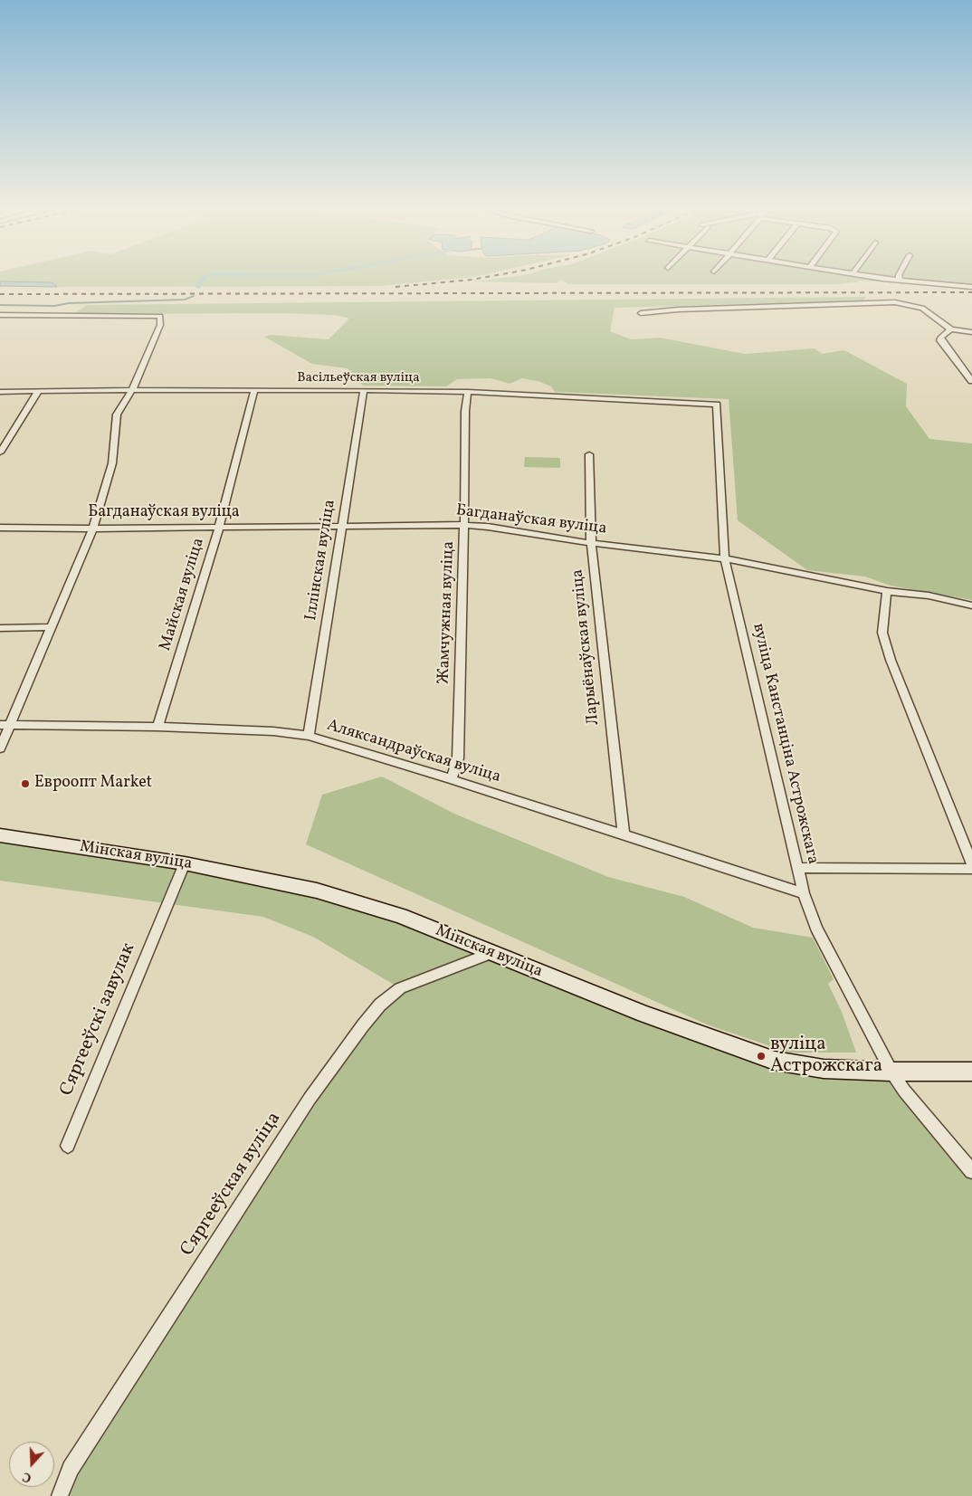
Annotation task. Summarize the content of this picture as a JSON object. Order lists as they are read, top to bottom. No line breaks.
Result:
{"streets":{"main road":["Мінская вуліца"],"street":["Васільеўская вуліца","Багданаўская вуліца","Іллінская вуліца","Майская вуліца","Жамчужная вуліца","Ларыёнаўская вуліца","вуліца Канстанціна Астрожскага","Аляксандраўская вуліца","Сяргееўскі завулак","Сяргееўская вуліца"]},"crossings":[["Васільеўская вуліца","Іллінская вуліца"],["Васільеўская вуліца","Майская вуліца"],["Васільеўская вуліца","Жамчужная вуліца"],["Васільеўская вуліца","вуліца Канстанціна Астрожскага"],["Багданаўская вуліца","Іллінская вуліца"],["Багданаўская вуліца","Майская вуліца"],["Багданаўская вуліца","Жамчужная вуліца"],["Багданаўская вуліца","Ларыёнаўская вуліца"],["Багданаўская вуліца","вуліца Канстанціна Астрожскага"],["Іллінская вуліца","Аляксандраўская вуліца"],["Майская вуліца","Аляксандраўская вуліца"],["Жамчужная вуліца","Аляксандраўская вуліца"],["Ларыёнаўская вуліца","Аляксандраўская вуліца"],["вуліца Канстанціна Астрожскага","Аляксандраўская вуліца"],["вуліца Канстанціна Астрожскага","Мінская вуліца"],["Мінская вуліца","Сяргееўскі завулак"],["Мінская вуліца","Сяргееўская вуліца"]],"places":["Евроопт Market","вуліца Астрожскага"],"north":"bottom"}
